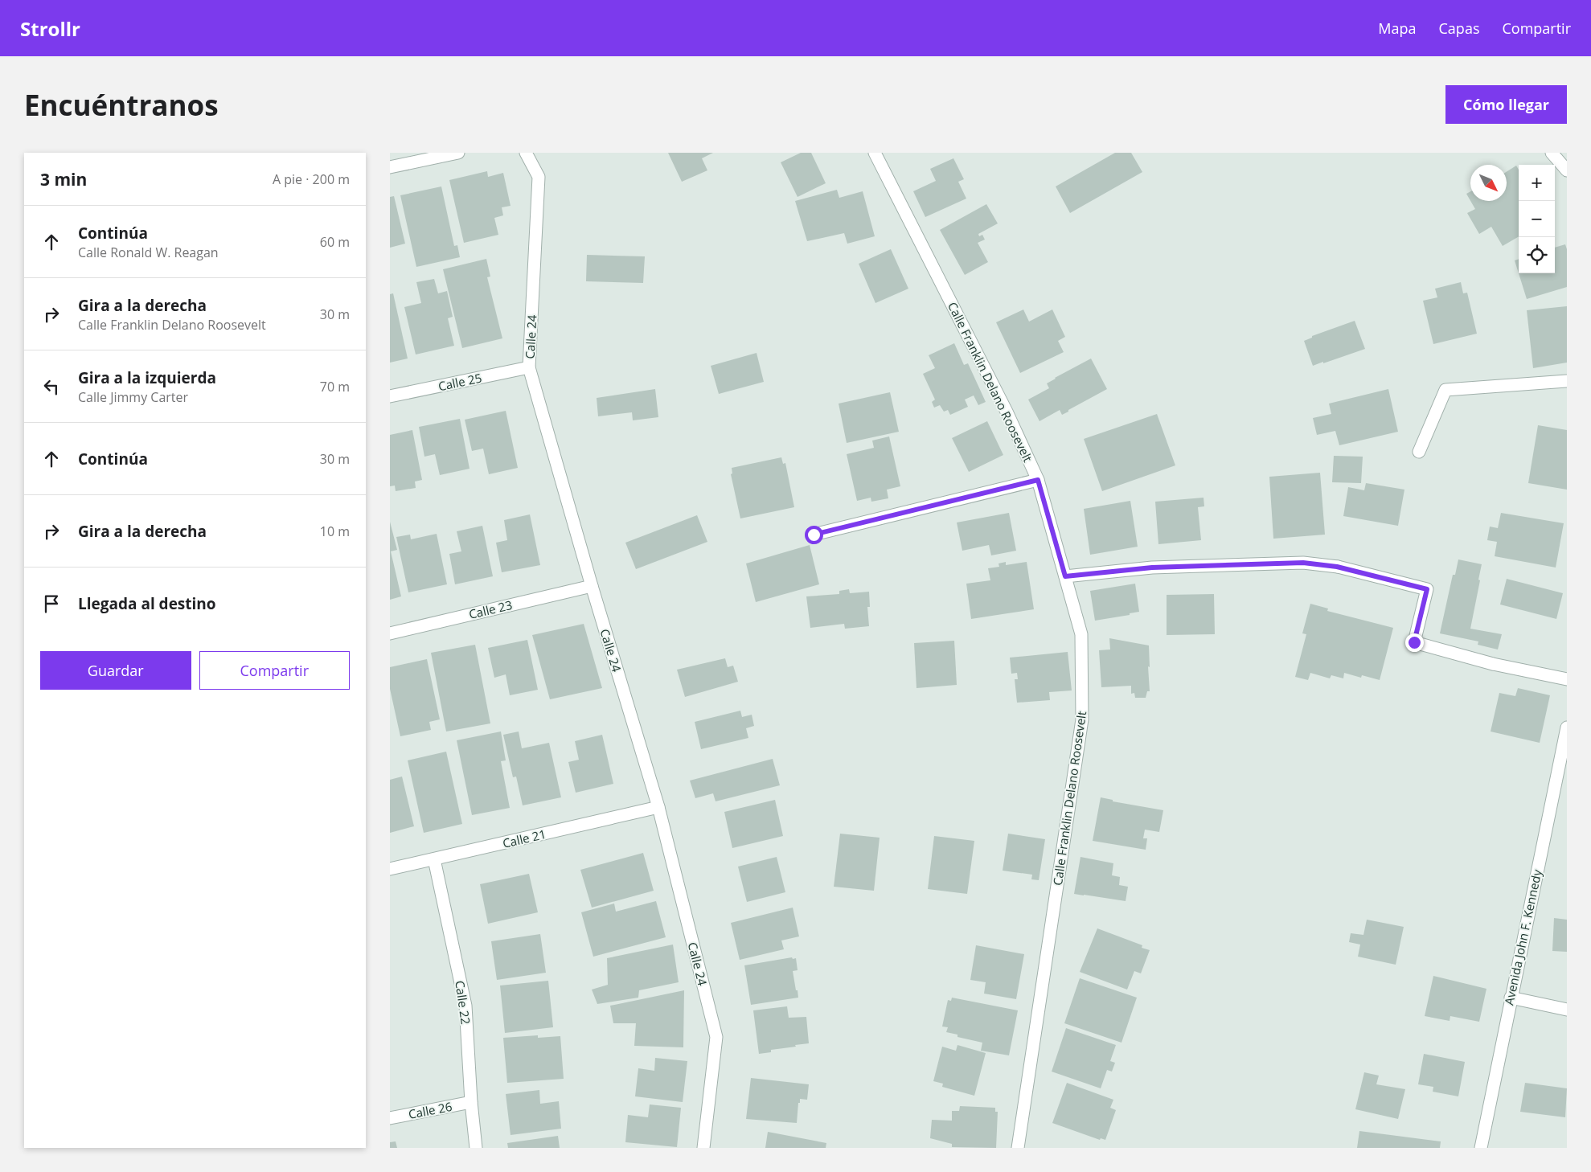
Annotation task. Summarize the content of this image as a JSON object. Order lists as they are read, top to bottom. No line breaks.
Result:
{"streets":{"street":["Calle 24","Calle 25","Calle Franklin Delano Roosevelt","Calle 23","Calle 21","Avenida John F. Kennedy","Calle 22","Calle 26"]},"crossings":[["Calle 24","Calle 25"],["Calle 24","Calle 23"],["Calle 24","Calle 21"],["Calle 21","Calle 22"],["Calle 22","Calle 26"]],"north":"bottom right","page":{"header":"Strollr","nav":["Mapa","Capas","Compartir"],"buttons":["Cómo llegar",["Guardar","Compartir"]],"title":"Encuéntranos","heading":["3 min","A pie · 200 m"],"map_buttons":["+","−"],"list":[["Continúa","Calle Ronald W. Reagan","60 m"],["Gira a la derecha","Calle Franklin Delano Roosevelt","30 m"],["Gira a la izquierda","Calle Jimmy Carter","70 m"],["Continúa","30 m"],["Gira a la derecha","10 m"],"Llegada al destino"]}}
